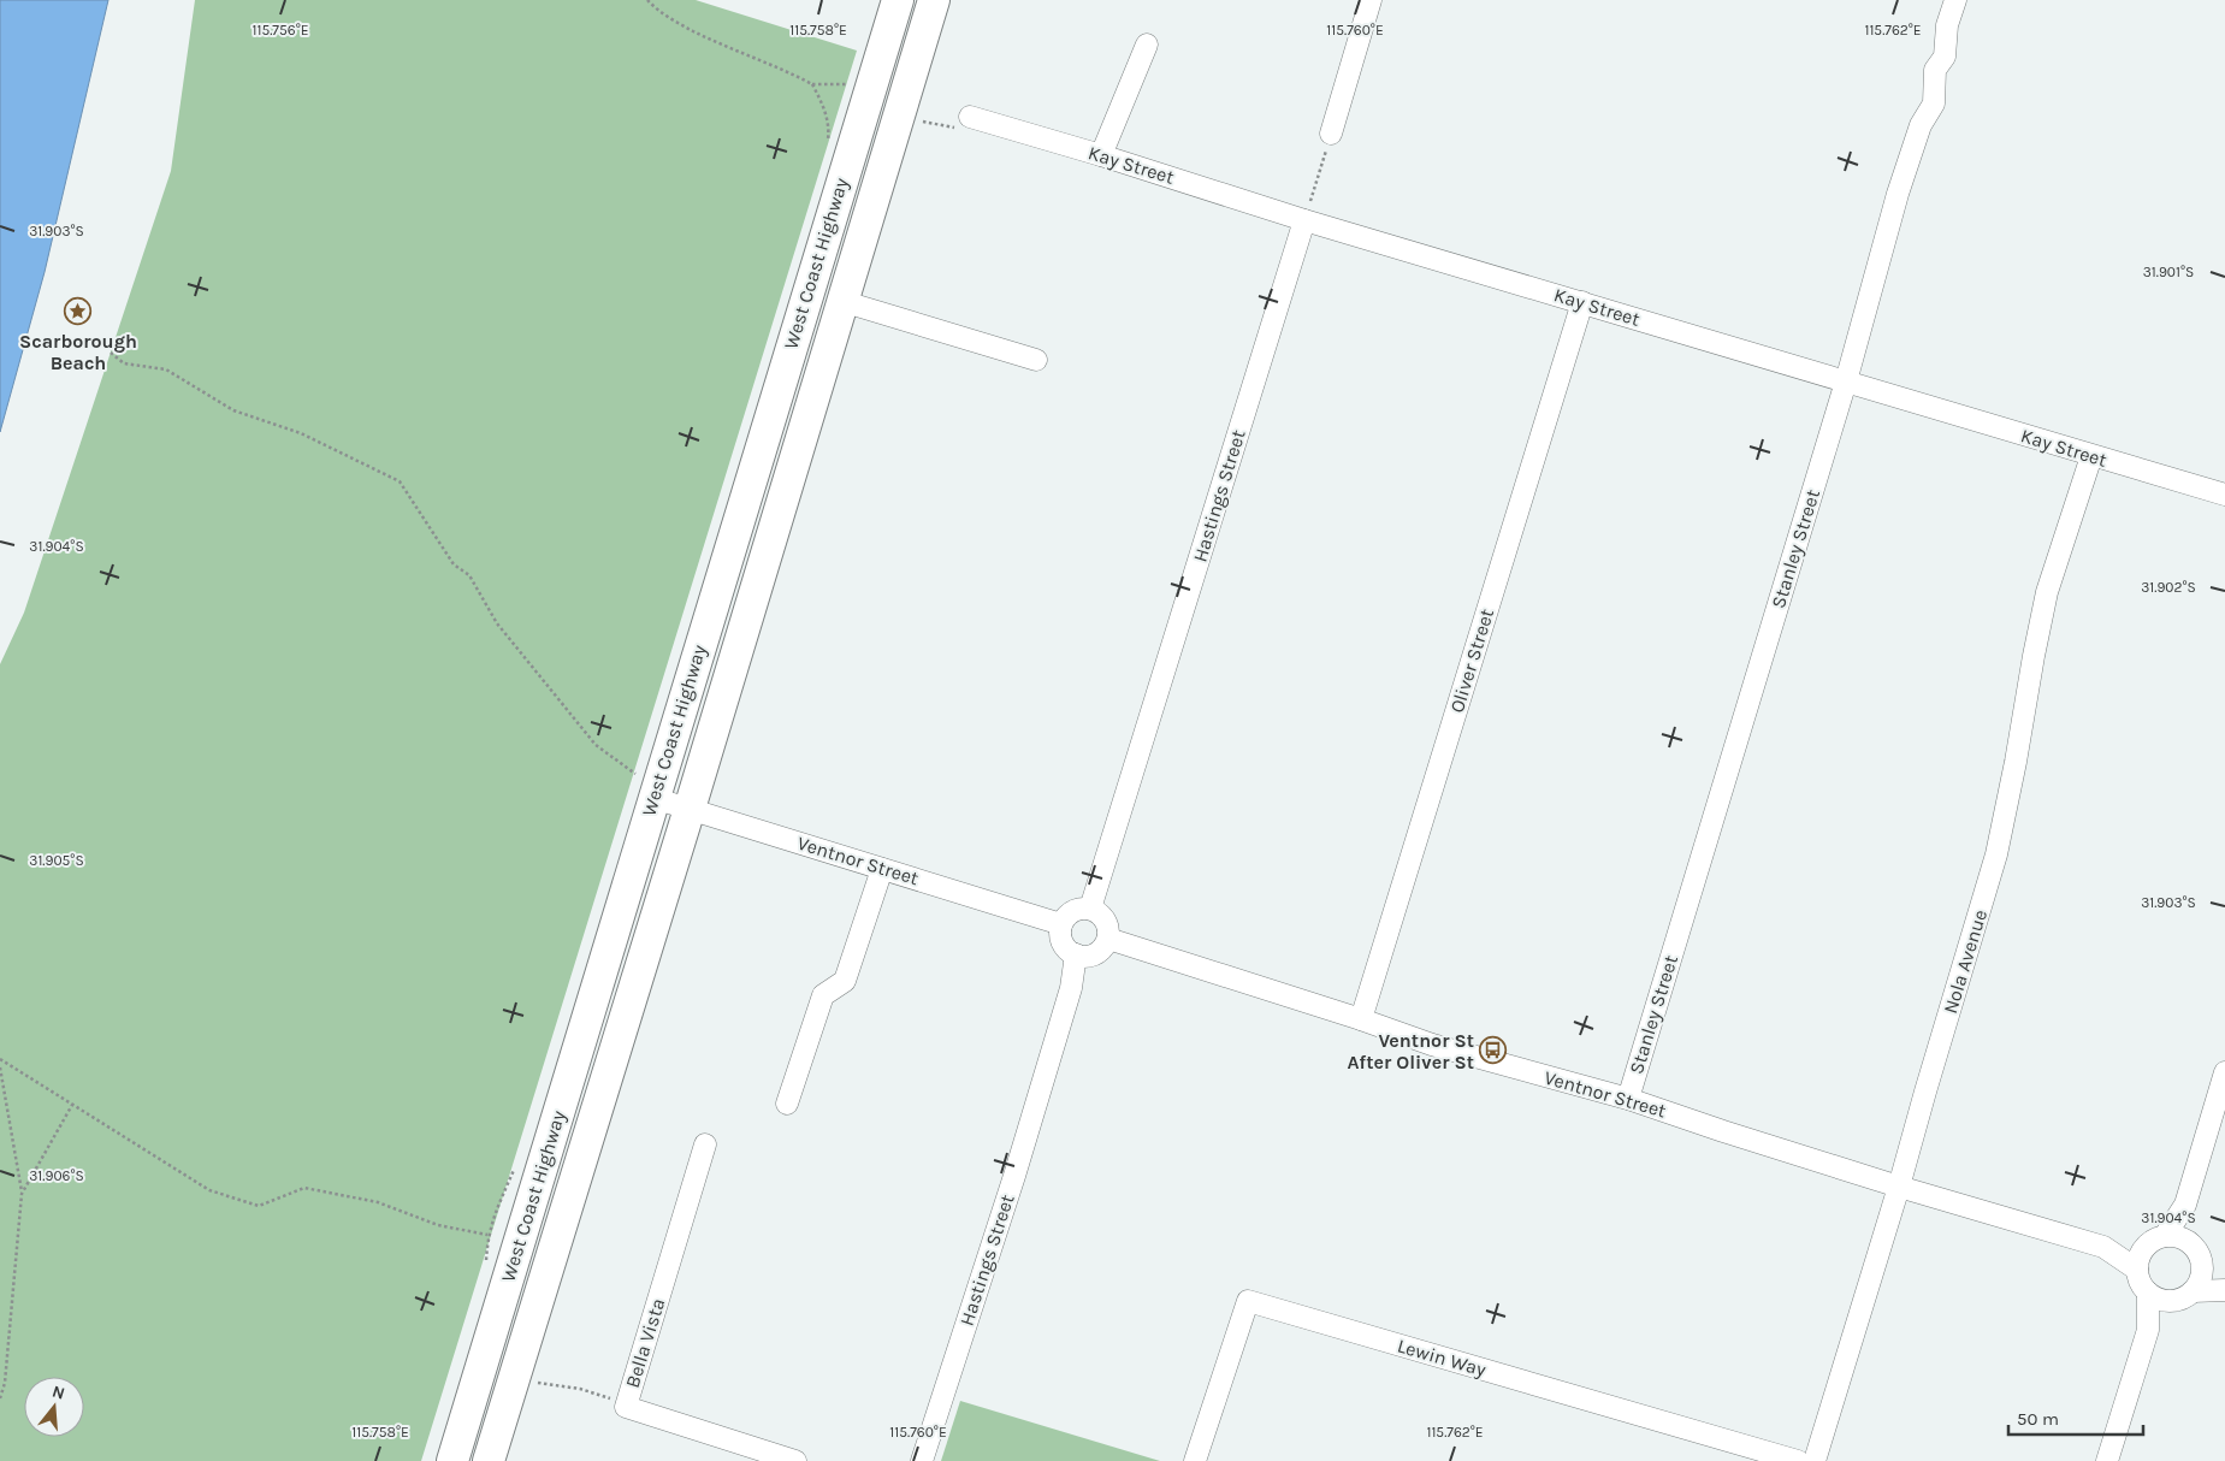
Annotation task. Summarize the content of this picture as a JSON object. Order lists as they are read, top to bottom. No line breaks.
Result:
{"streets":{"highway":["West Coast Highway"],"street":["Kay Street","Hastings Street","Stanley Street","Oliver Street","Ventnor Street","Nola Avenue","Bella Vista","Lewin Way"]},"crossings":[["Kay Street","Hastings Street"],["Kay Street","Stanley Street"],["Kay Street","Oliver Street"],["Kay Street","Nola Avenue"],["West Coast Highway","Ventnor Street"],["Hastings Street","Ventnor Street"],["Stanley Street","Ventnor Street"],["Oliver Street","Ventnor Street"],["Ventnor Street","Nola Avenue"]],"places":{"place":["Scarborough Beach"],"bus stop":["Ventnor St After Oliver St"]},"scale_bar":"50 m","north":"top","coordinates":["115.756°E","115.758°E","115.760°E","115.762°E","31.903°S","31.901°S","31.904°S","31.902°S","31.905°S","31.906°S"]}
